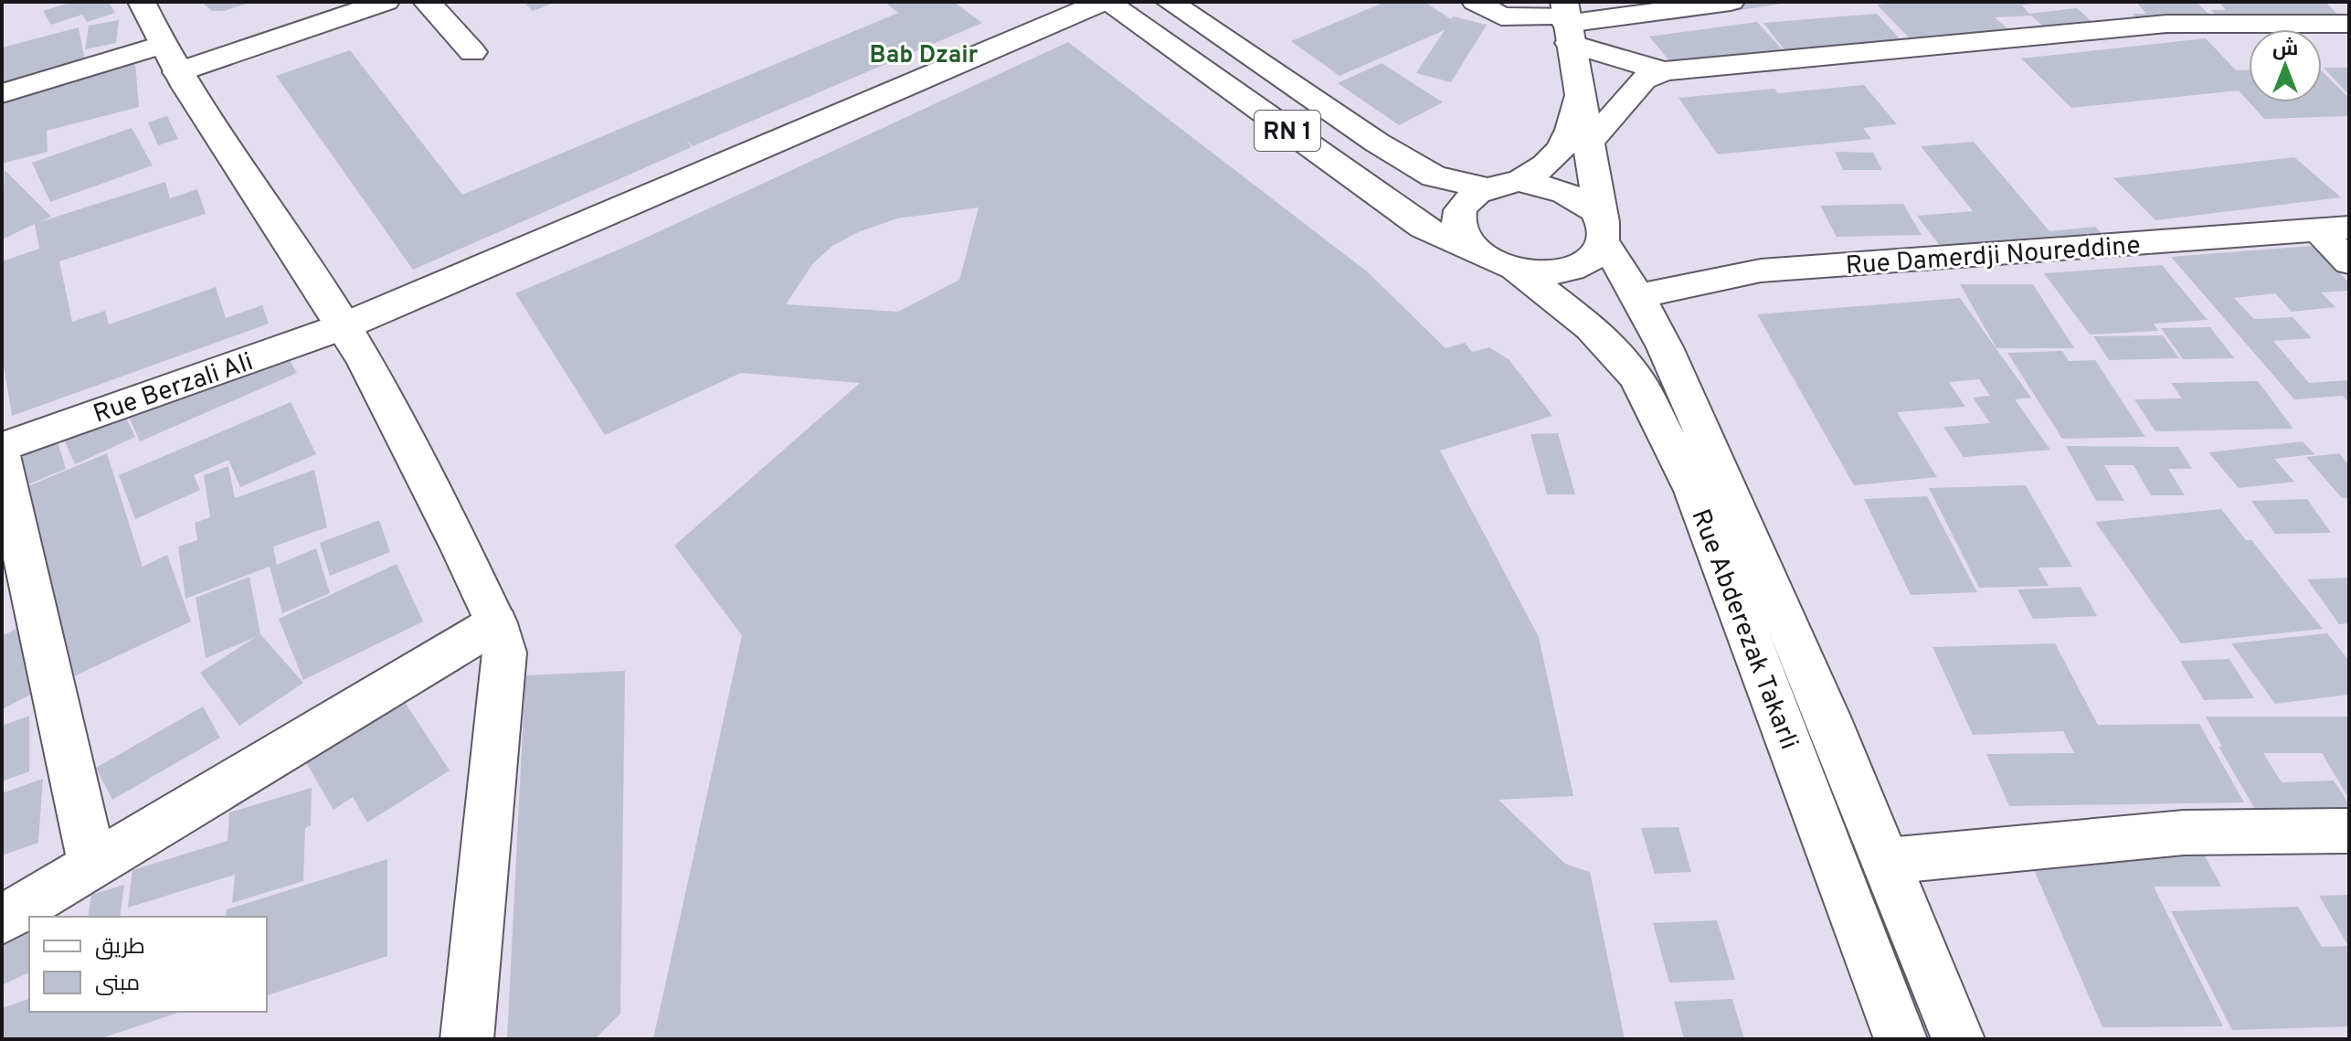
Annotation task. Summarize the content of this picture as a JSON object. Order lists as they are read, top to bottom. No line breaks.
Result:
{"streets":{"street":["RN 1","Rue Damerdji Noureddine","Rue Berzali Ali","Rue Abderezak Takarli"]},"crossings":[["RN 1","Rue Berzali Ali"],["RN 1","Rue Abderezak Takarli"],["Rue Damerdji Noureddine","Rue Abderezak Takarli"]],"districts":["Bab Dzair"],"legend":["طريق","مبنى"],"north":"top"}
